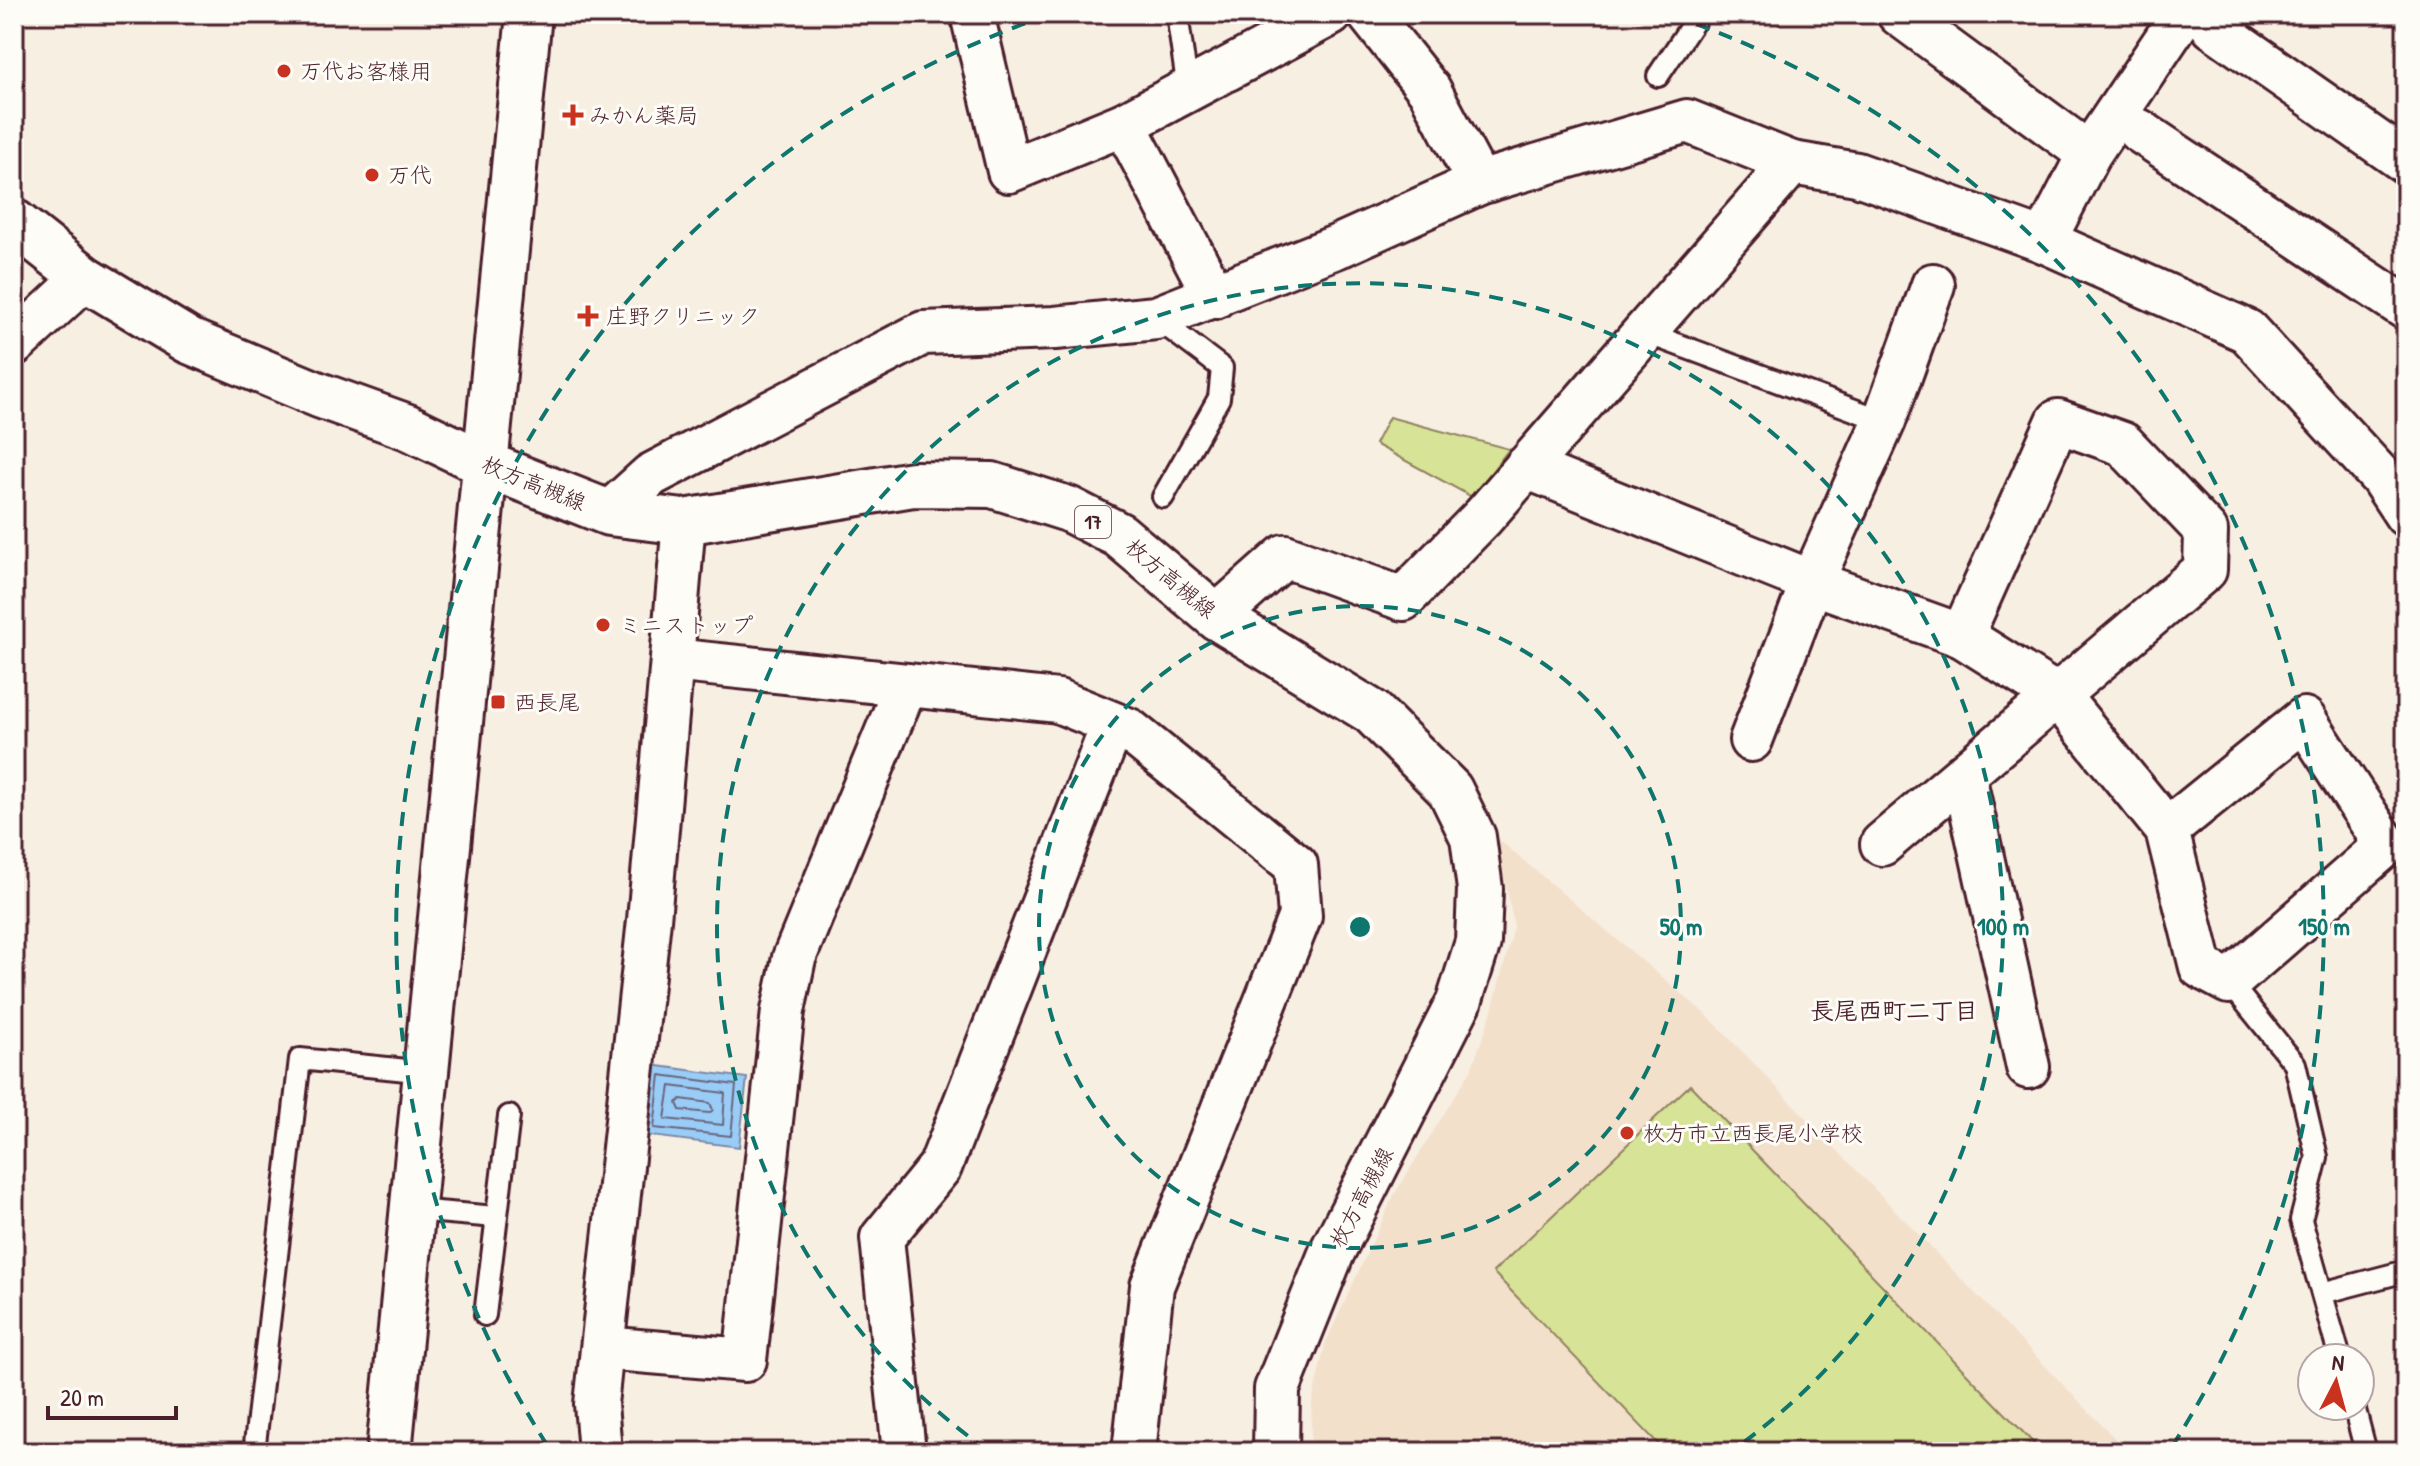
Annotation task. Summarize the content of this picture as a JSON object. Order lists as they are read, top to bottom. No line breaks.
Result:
{"streets":{"main road":["枚方高槻線","17"]},"districts":["長尾西町二丁目"],"places":{"other":["万代お客様用","万代","ミニストップ","枚方市立西長尾小学校"],"health":["みかん薬局","庄野クリニック"],"transit":["西長尾"]},"scale_bar":"20 m","north":"top","rings":["50 m","100 m","150 m"]}
